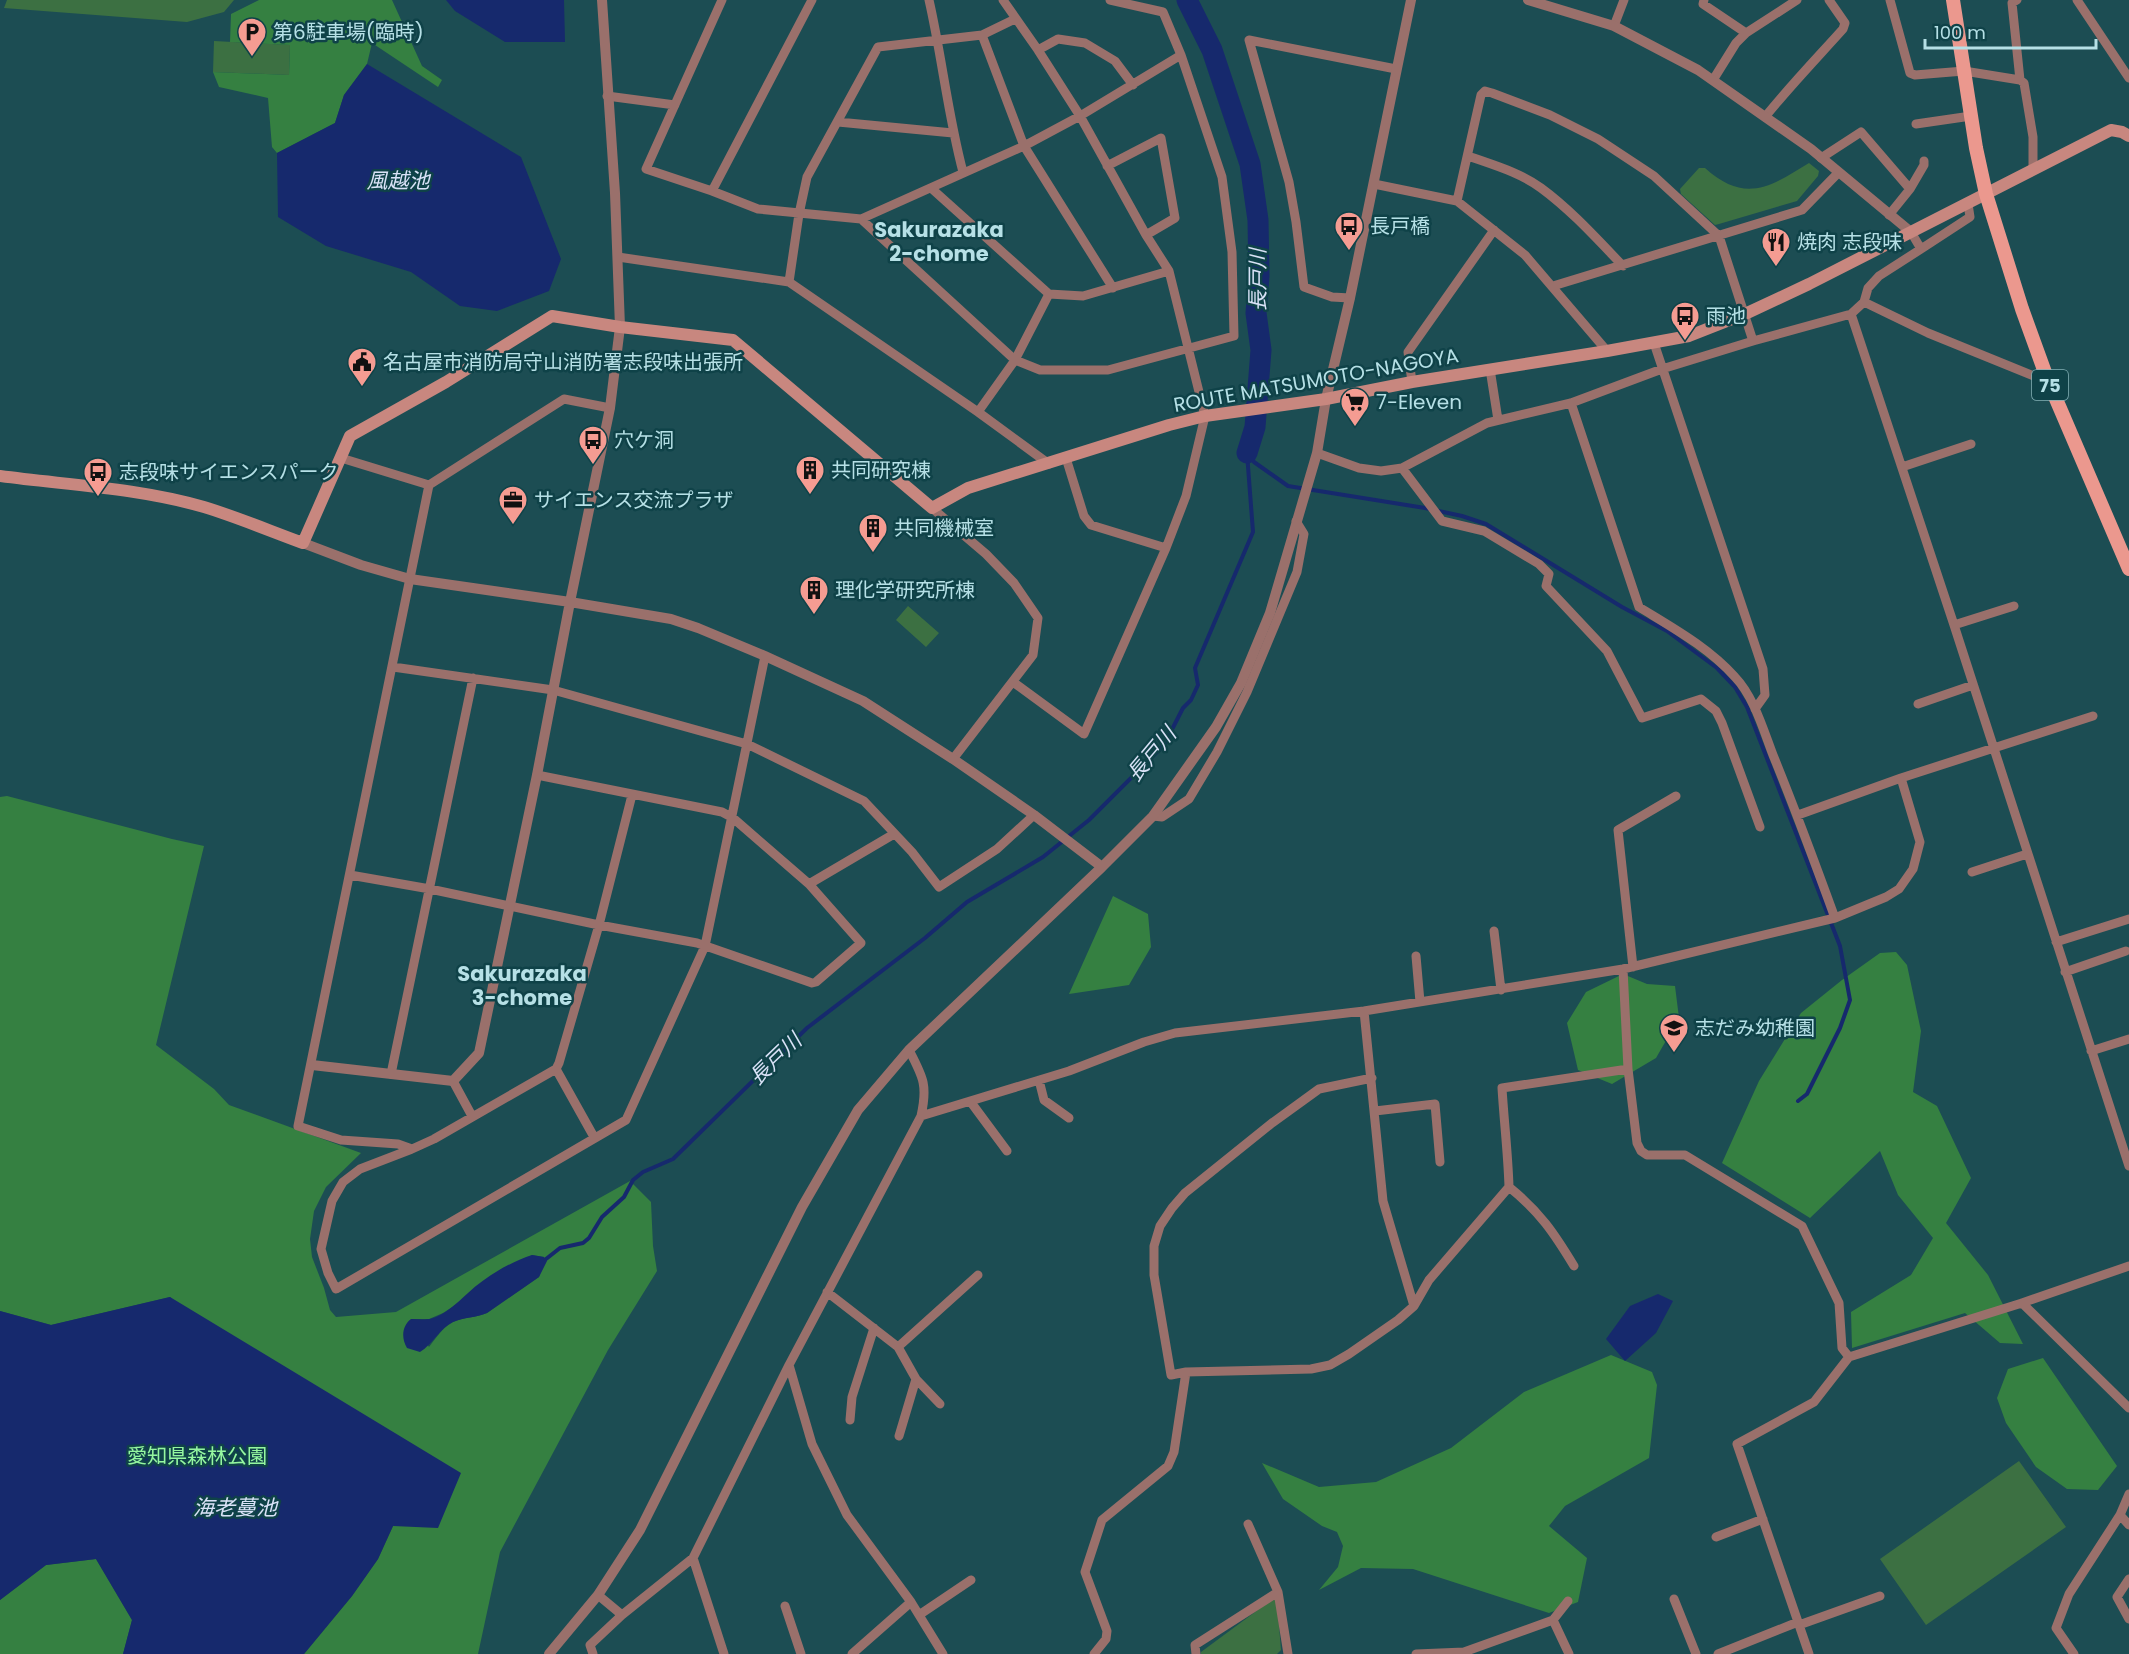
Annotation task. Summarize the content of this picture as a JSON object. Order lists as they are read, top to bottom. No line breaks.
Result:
{"streets":{"main road":["ROUTE MATSUMOTO-NAGOYA","75"]},"crossings":[["ROUTE MATSUMOTO-NAGOYA","75"]],"districts":["Sakurazaka 2-chome","Sakurazaka 3-chome"],"water":["風越池","長戸川","海老蔓池"],"parks":["愛知県森林公園"],"places":{"parking":["第6駐車場(臨時)"],"bus stop":["長戸橋","雨池","穴ケ洞","志段味サイエンスパーク"],"restaurant":["焼肉 志段味"],"public building":["名古屋市消防局守山消防署志段味出張所"],"supermarket":["7-Eleven"],"building":["共同研究棟","共同機械室","理化学研究所棟"],"office":["サイエンス交流プラザ"],"school or university":["志だみ幼稚園"]},"scale_bar":"100 m"}
